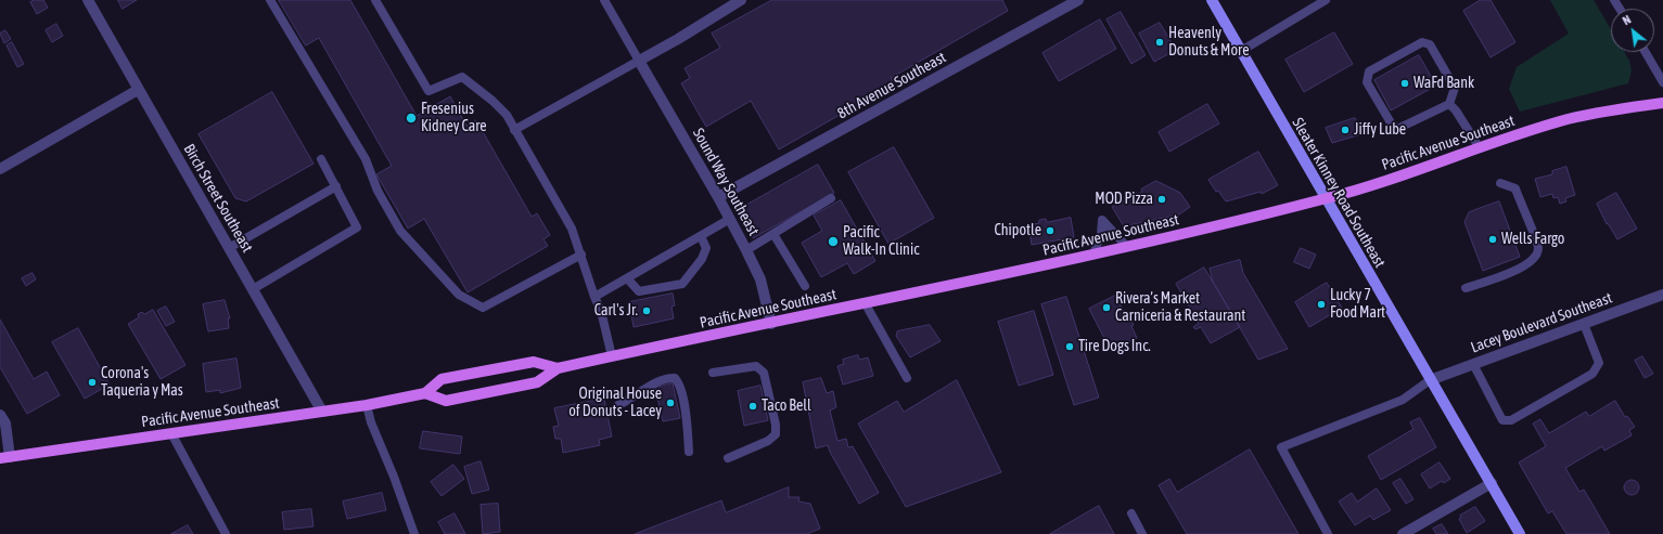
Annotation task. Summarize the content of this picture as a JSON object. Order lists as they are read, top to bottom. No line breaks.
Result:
{"streets":{"main road":["Pacific Avenue Southeast"],"street":["8th Avenue Southeast","Sound Way Southeast","Sleater Kinney Road Southeast","Birch Street Southeast","Lacey Boulevard Southeast"]},"crossings":[["8th Avenue Southeast","Sound Way Southeast"],["Pacific Avenue Southeast","Sound Way Southeast"],["Pacific Avenue Southeast","Sleater Kinney Road Southeast"],["Pacific Avenue Southeast","Birch Street Southeast"],["Sleater Kinney Road Southeast","Lacey Boulevard Southeast"]],"places":["Heavenly Donuts & More","WaFd Bank","Fresenius Kidney Care","Jiffy Lube","MOD Pizza","Chipotle","Wells Fargo","Pacific Walk-In Clinic","Lucky 7 Food Mart","Rivera’s Market Carniceria & Restaurant","Carl's Jr.","Tire Dogs Inc.","Corona's Taqueria y Mas","Original House of Donuts - Lacey","Taco Bell"],"north":"top left"}
